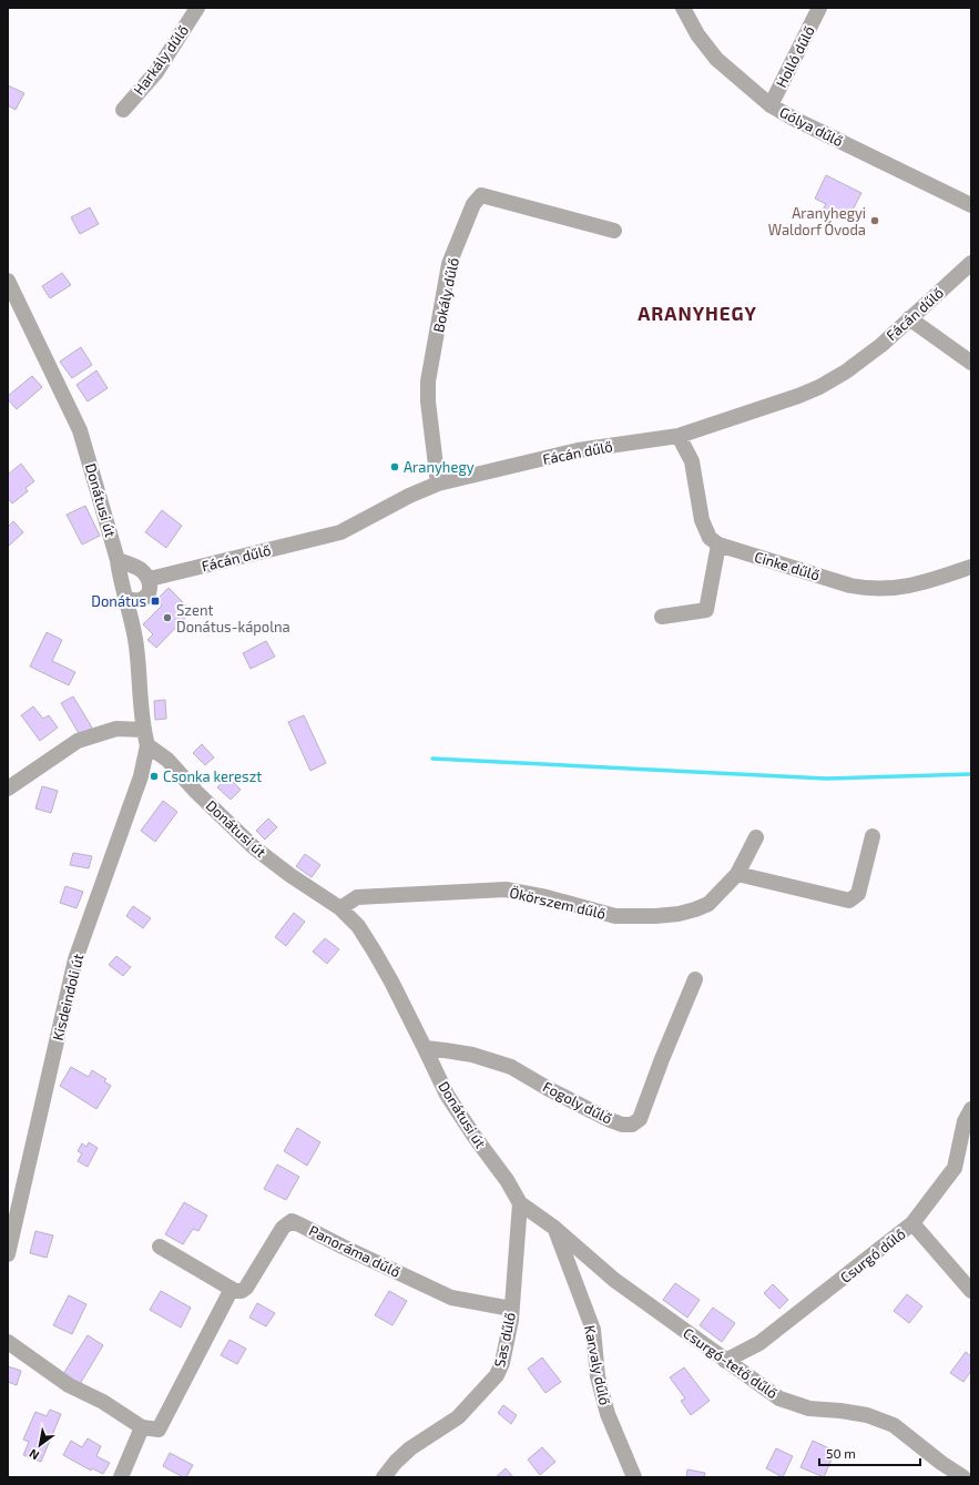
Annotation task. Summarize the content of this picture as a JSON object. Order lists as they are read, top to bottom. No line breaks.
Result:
{"streets":{"street":["Holló dűlő","Harkály dűlő","Gólya dűlő","Bokály dűlő","Fácán dűlő","Donátusi út","Cinke dűlő","Ökörszem dűlő","Kisdeindoli út","Fogoly dűlő","Panoráma dűlő","Csurgó dűlő","Sas dűlő","Csurgó-tető dűlő","Karvaly dűlő"]},"crossings":[["Holló dűlő","Gólya dűlő"],["Bokály dűlő","Fácán dűlő"],["Donátusi út","Ökörszem dűlő"],["Donátusi út","Kisdeindoli út"],["Donátusi út","Fogoly dűlő"],["Donátusi út","Sas dűlő"],["Donátusi út","Csurgó-tető dűlő"],["Panoráma dűlő","Sas dűlő"],["Csurgó dűlő","Csurgó-tető dűlő"],["Sas dűlő","Csurgó-tető dűlő"],["Csurgó-tető dűlő","Karvaly dűlő"]],"districts":["ARANYHEGY"],"places":{"other":["Aranyhegyi Waldorf Óvoda","Aranyhegy","Szent Donátus-kápolna","Csonka kereszt"],"transit":["Donátus"]},"scale_bar":"50 m","north":"bottom left"}
